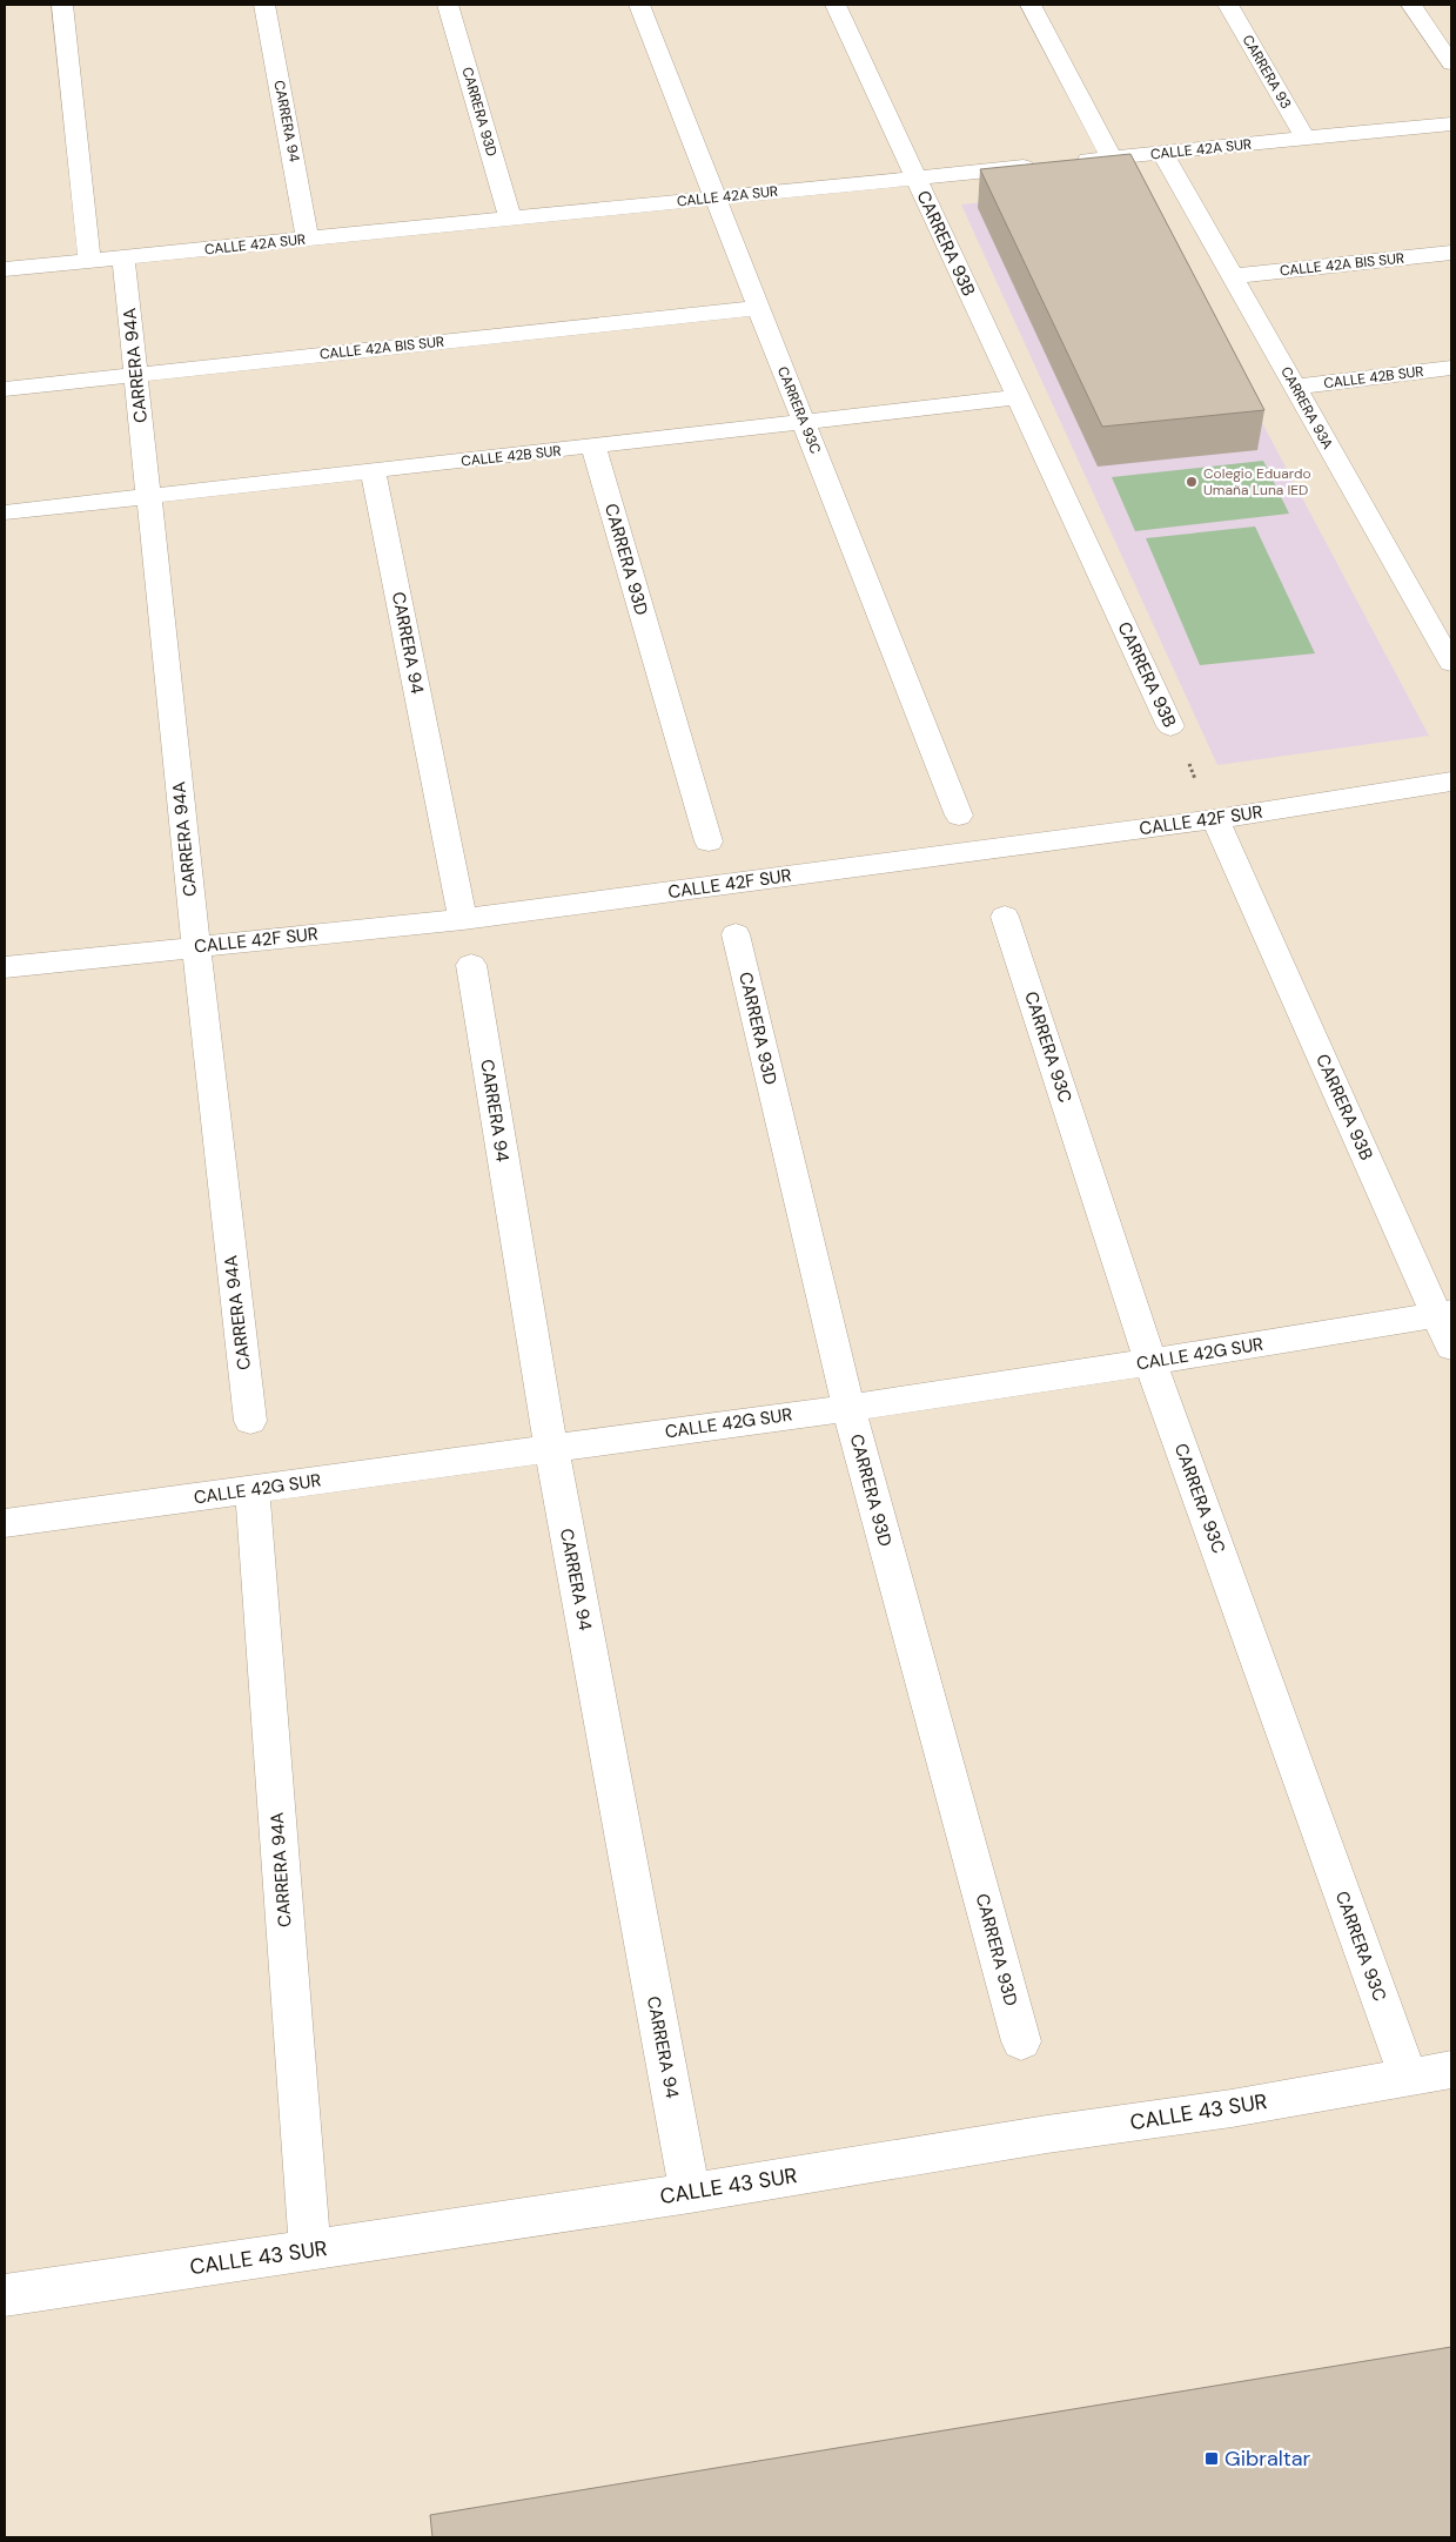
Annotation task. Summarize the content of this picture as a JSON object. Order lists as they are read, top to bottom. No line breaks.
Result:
{"streets":{"street":["CARRERA 93","CARRERA 93D","CARRERA 94","CALLE 42A SUR","CARRERA 93B","CALLE 42A BIS SUR","CARRERA 94A","CALLE 42B SUR","CARRERA 93A","CARRERA 93C","CALLE 42F SUR","CALLE 42G SUR","CALLE 43 SUR"]},"crossings":[["CARRERA 93","CALLE 42A SUR"],["CARRERA 93D","CALLE 42A SUR"],["CARRERA 93D","CALLE 42B SUR"],["CARRERA 93D","CALLE 42G SUR"],["CARRERA 94","CALLE 42A SUR"],["CARRERA 94","CALLE 42B SUR"],["CARRERA 94","CALLE 42F SUR"],["CARRERA 94","CALLE 42G SUR"],["CARRERA 94","CALLE 43 SUR"],["CALLE 42A SUR","CARRERA 93B"],["CALLE 42A SUR","CARRERA 94A"],["CALLE 42A SUR","CARRERA 93A"],["CALLE 42A SUR","CARRERA 93C"],["CARRERA 93B","CALLE 42B SUR"],["CARRERA 93B","CALLE 42F SUR"],["CARRERA 93B","CALLE 42G SUR"],["CALLE 42A BIS SUR","CARRERA 94A"],["CALLE 42A BIS SUR","CARRERA 93A"],["CALLE 42A BIS SUR","CARRERA 93C"],["CARRERA 94A","CALLE 42B SUR"],["CARRERA 94A","CALLE 42F SUR"],["CARRERA 94A","CALLE 42G SUR"],["CARRERA 94A","CALLE 43 SUR"],["CALLE 42B SUR","CARRERA 93A"],["CALLE 42B SUR","CARRERA 93C"],["CARRERA 93C","CALLE 42G SUR"],["CARRERA 93C","CALLE 43 SUR"]],"places":{"other":["Colegio Eduardo Umaña Luna IED"],"transit":["Gibraltar"]}}
